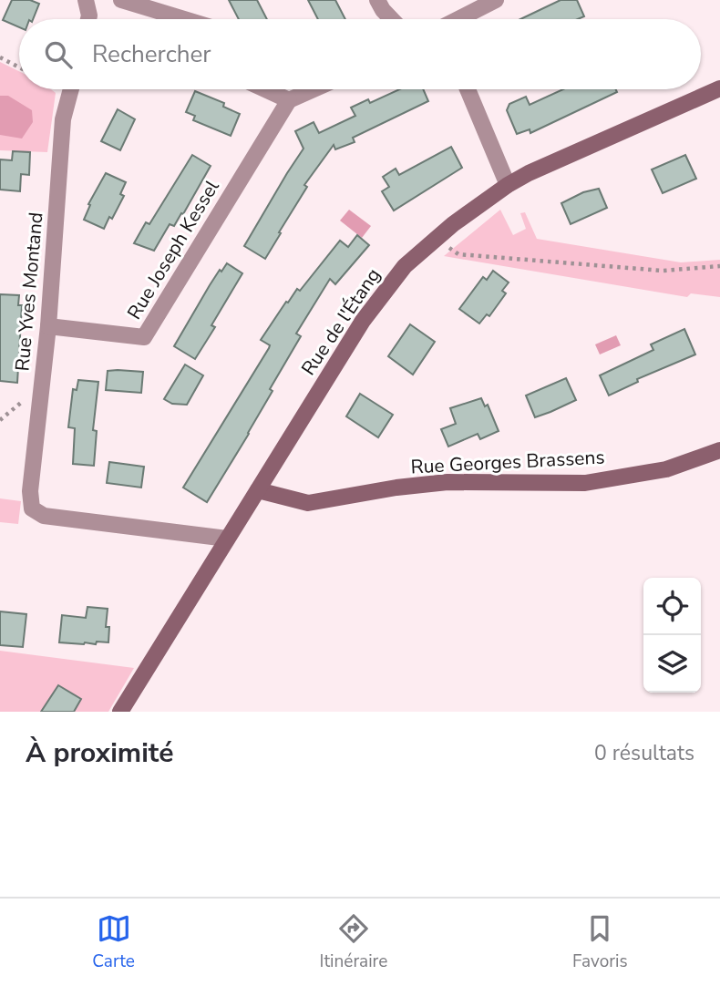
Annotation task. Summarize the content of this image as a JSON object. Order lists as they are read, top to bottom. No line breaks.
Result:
{"streets":{"street":["Rue Joseph Kessel","Rue Yves Montand","Rue de l'Étang","Rue Georges Brassens"]},"crossings":[["Rue Joseph Kessel","Rue Yves Montand"],["Rue Yves Montand","Rue de l'Étang"],["Rue de l'Étang","Rue Georges Brassens"]],"page":{"search":"Rechercher","heading":["À proximité","0 résultats"],"nav":["Carte","Itinéraire","Favoris"]}}
